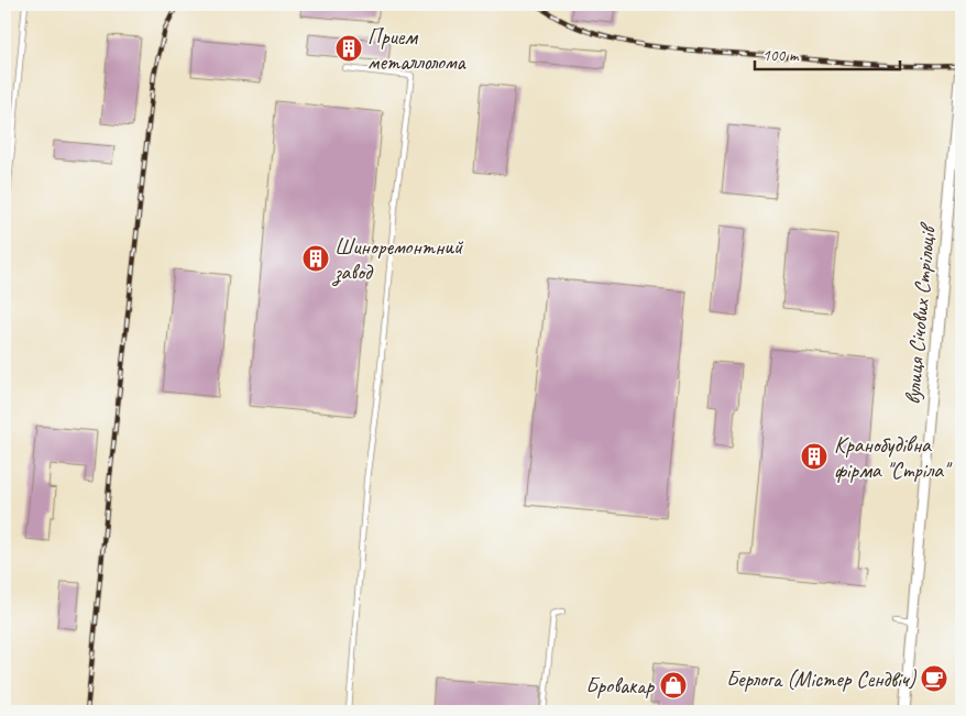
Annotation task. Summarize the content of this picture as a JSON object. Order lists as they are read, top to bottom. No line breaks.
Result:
{"streets":{"street":["вулиця Січових Стрільців"]},"places":{"building":["Прием металлолома","Шиноремонтний завод","Кранобудівна фірма \"Стріла\""],"cafe":["Берлога (Містер Сендвіч)"],"shop":["Бровакар"]},"scale_bar":"100 m"}
